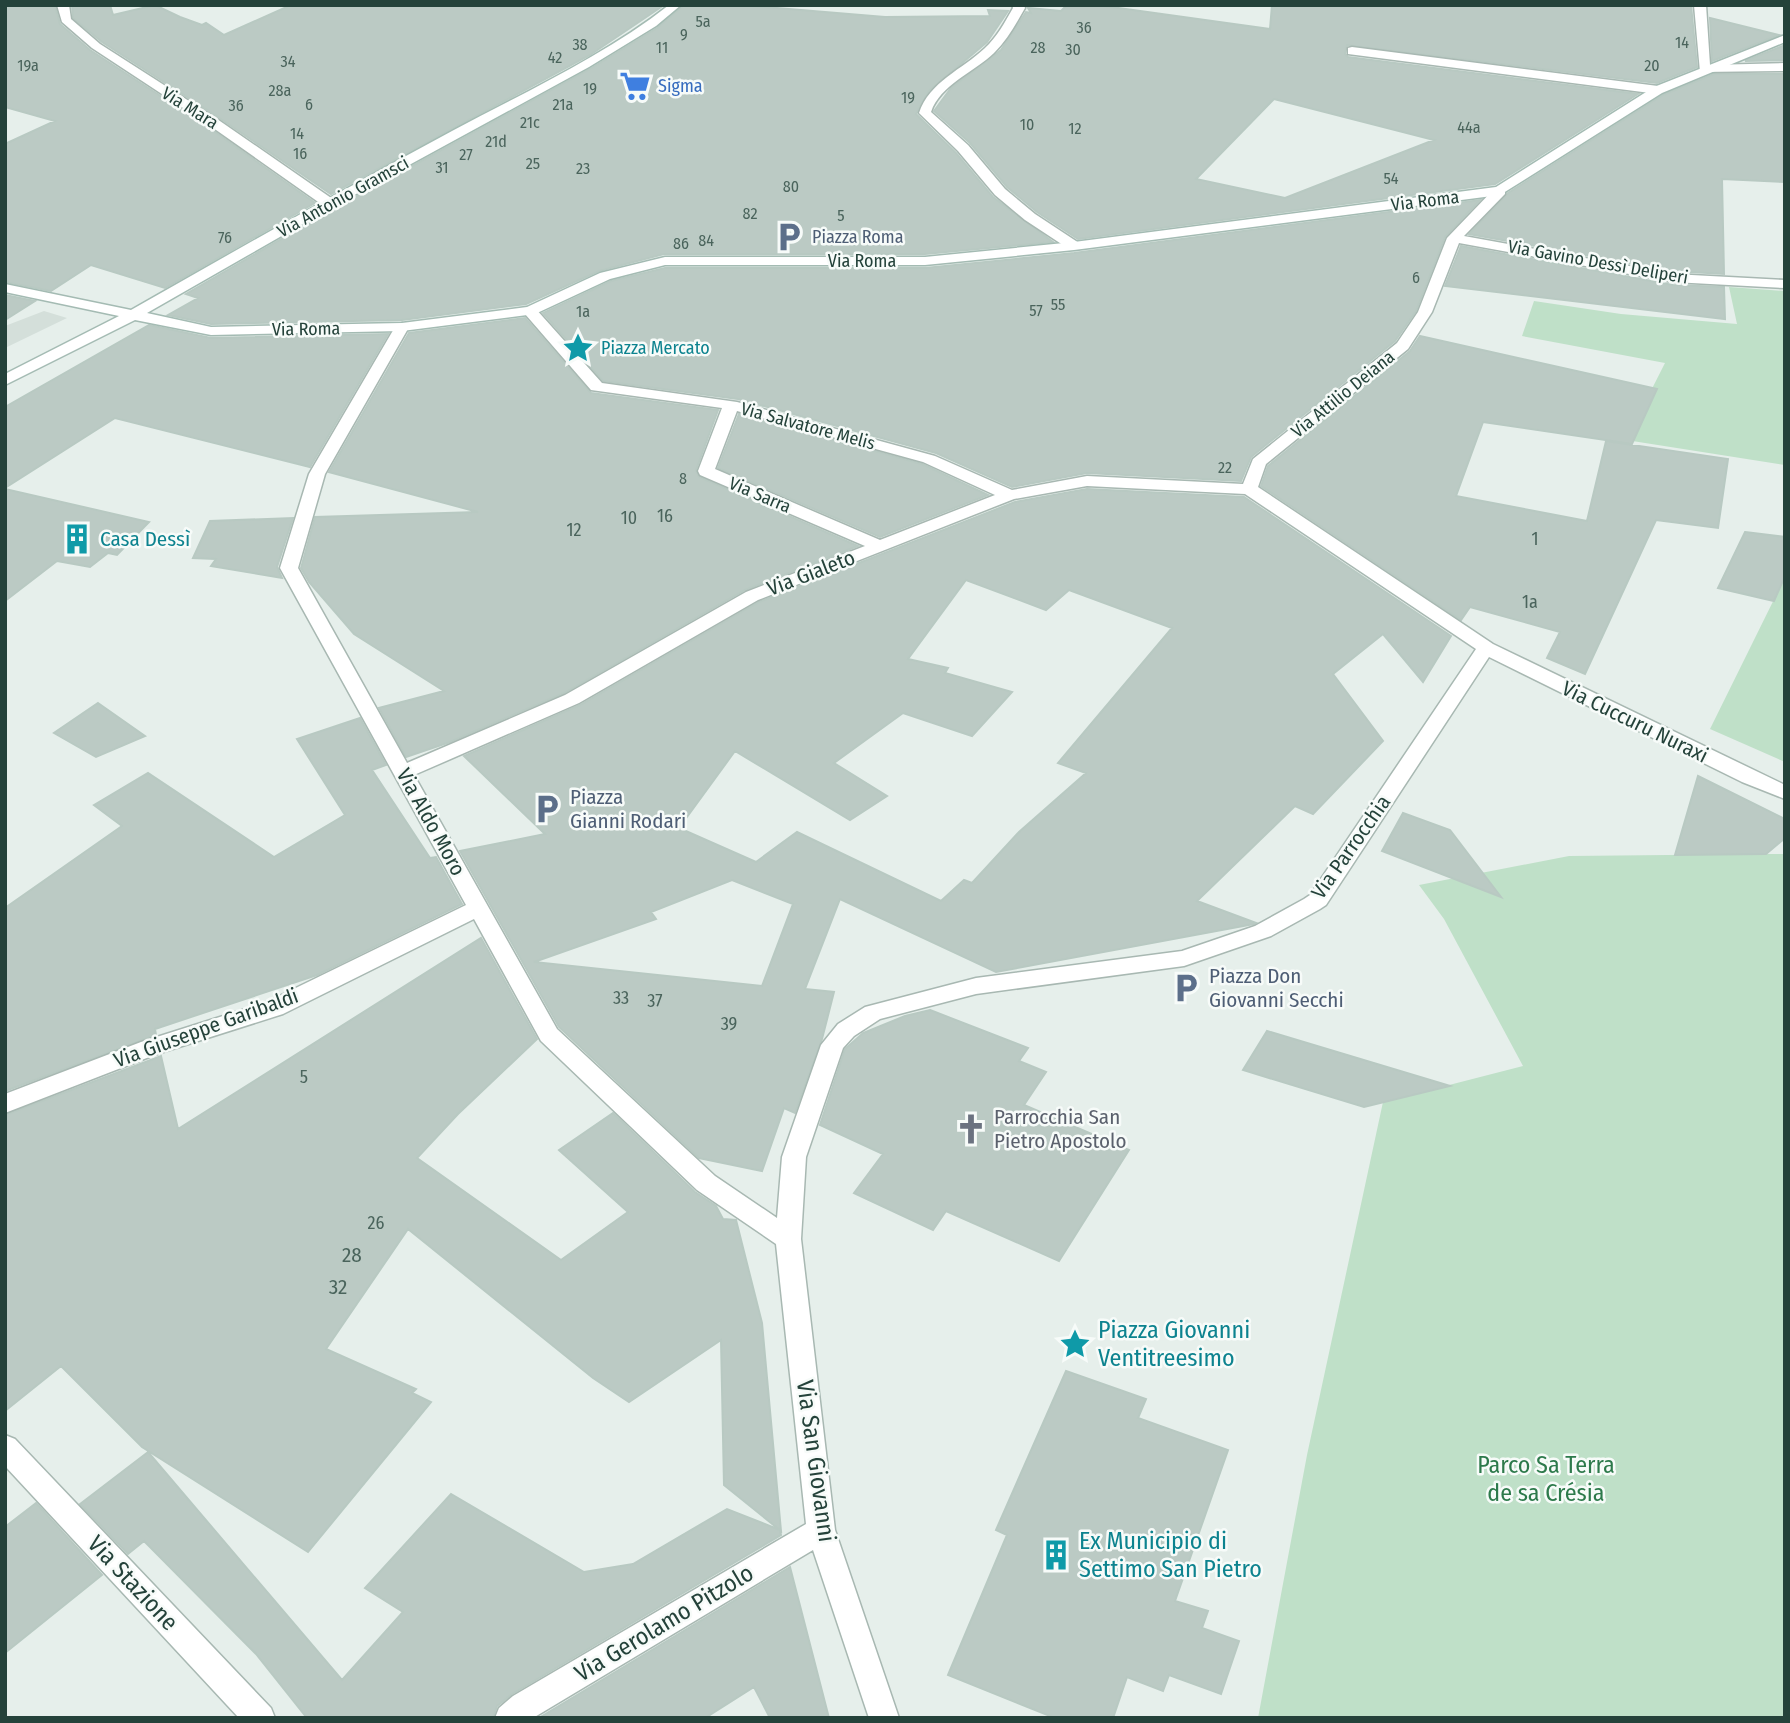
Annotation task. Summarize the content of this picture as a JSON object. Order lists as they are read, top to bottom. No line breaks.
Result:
{"streets":{"street":["Via Mara","Via Antonio Gramsci","Via Roma","Via Gavino Dessì Deliperi","Via Attilio Deiana","Via Salvatore Melis","Via Sarra","Via Gialeto","Via Cuccuru Nuraxi","Via Aldo Moro","Via Parrocchia","Via Giuseppe Garibaldi","Via San Giovanni","Via Stazione","Via Gerolamo Pitzolo"]},"crossings":[["Via Mara","Via Antonio Gramsci"],["Via Antonio Gramsci","Via Roma"],["Via Roma","Via Attilio Deiana"],["Via Roma","Via Salvatore Melis"],["Via Roma","Via Aldo Moro"],["Via Gavino Dessì Deliperi","Via Attilio Deiana"],["Via Attilio Deiana","Via Gialeto"],["Via Salvatore Melis","Via Sarra"],["Via Salvatore Melis","Via Gialeto"],["Via Sarra","Via Gialeto"],["Via Gialeto","Via Aldo Moro"],["Via Cuccuru Nuraxi","Via Parrocchia"],["Via Aldo Moro","Via Parrocchia"],["Via Aldo Moro","Via Giuseppe Garibaldi"],["Via Aldo Moro","Via San Giovanni"],["Via Parrocchia","Via San Giovanni"],["Via San Giovanni","Via Gerolamo Pitzolo"]],"parks":["Parco Sa Terra de sa Crésia"],"places":{"supermarket":["Sigma"],"parking":["Piazza Roma","Piazza Gianni Rodari","Piazza Don Giovanni Secchi"],"place":["Piazza Mercato","Piazza Giovanni Ventitreesimo"],"building":["Casa Dessì","Ex Municipio di Settimo San Pietro"],"church":["Parrocchia San Pietro Apostolo"]},"house_numbers":["5a","36","9","14","38","11","28","30","42","34","19a","20","19","28a","19","6","21a","36","21c","10","44a","12","14","21d","16","27","25","31","23","54","80","82","5","76","84","86","6","55","57","1a","22","8","16","10","12","1","1a","33","37","39","5","26","28","32"]}
